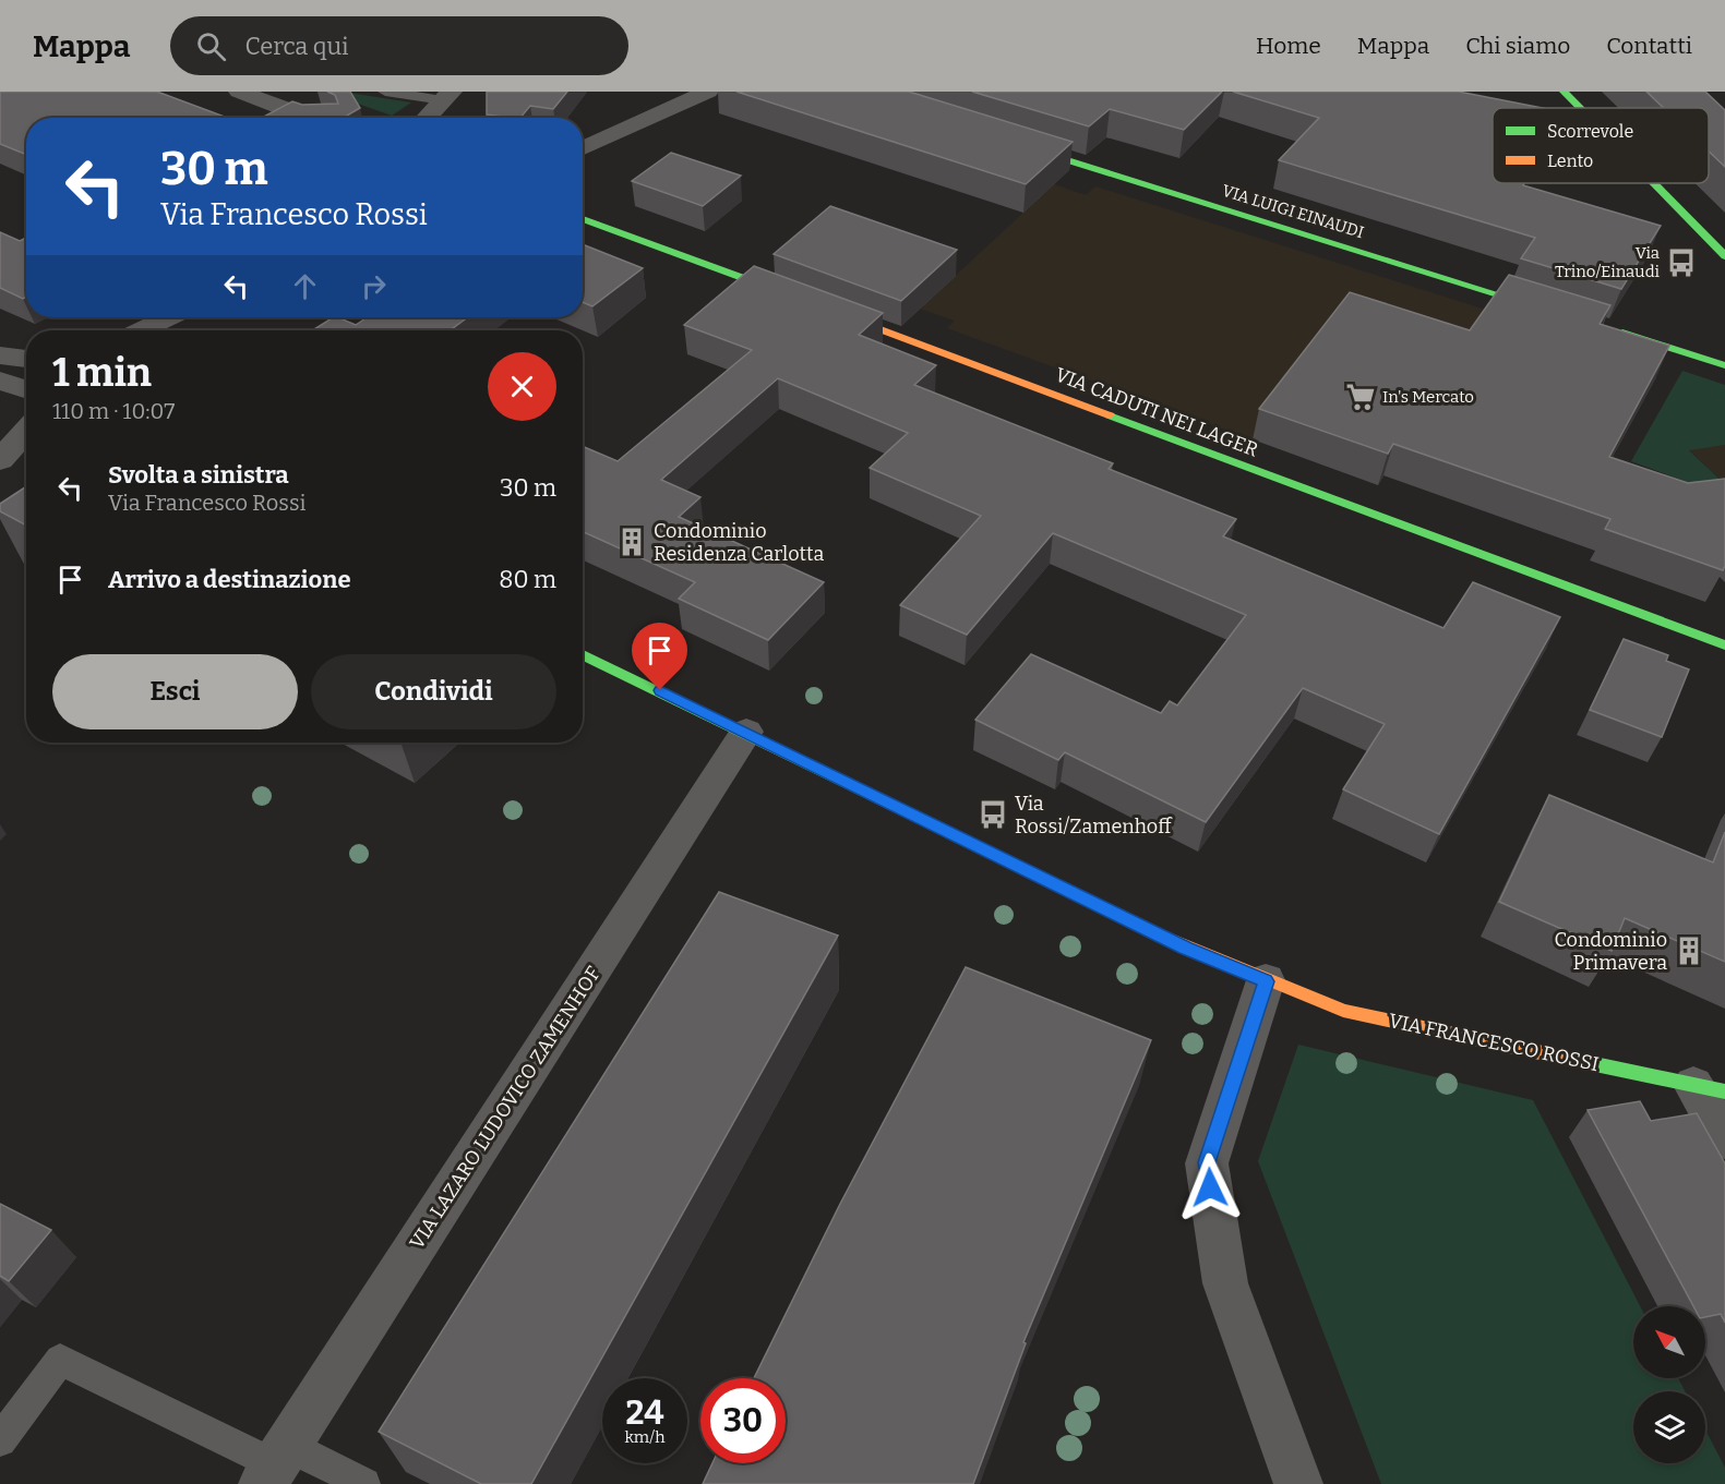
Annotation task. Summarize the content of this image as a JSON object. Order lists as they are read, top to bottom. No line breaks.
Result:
{"streets":{"street":["VIA LUIGI EINAUDI","VIA CADUTI NEI LAGER","VIA FRANCESCO ROSSI","VIA LAZARO LUDOVICO ZAMENHOF"]},"crossings":[["VIA FRANCESCO ROSSI","VIA LAZARO LUDOVICO ZAMENHOF"]],"places":{"bus stop":["Via Trino/Einaudi","Via Rossi/Zamenhoff"],"supermarket":["In's Mercato"],"building":["Condominio Residenza Carlotta","Condominio Primavera"]},"legend":["Scorrevole","Lento"],"north":"top left","page":{"header":"Mappa","search":"Cerca qui","nav":["Home","Mappa","Chi siamo","Contatti"],"turn":["30 m","Via Francesco Rossi"],"heading":["1 min","110 m · 10:07"],"list":[{"name":"Svolta a sinistra","note":"Via Francesco Rossi","value":"30 m"},{"name":"Arrivo a destinazione","value":"80 m"}],"buttons":["Esci","Condividi"],"speed":"24 km/h","limit":"30"}}
